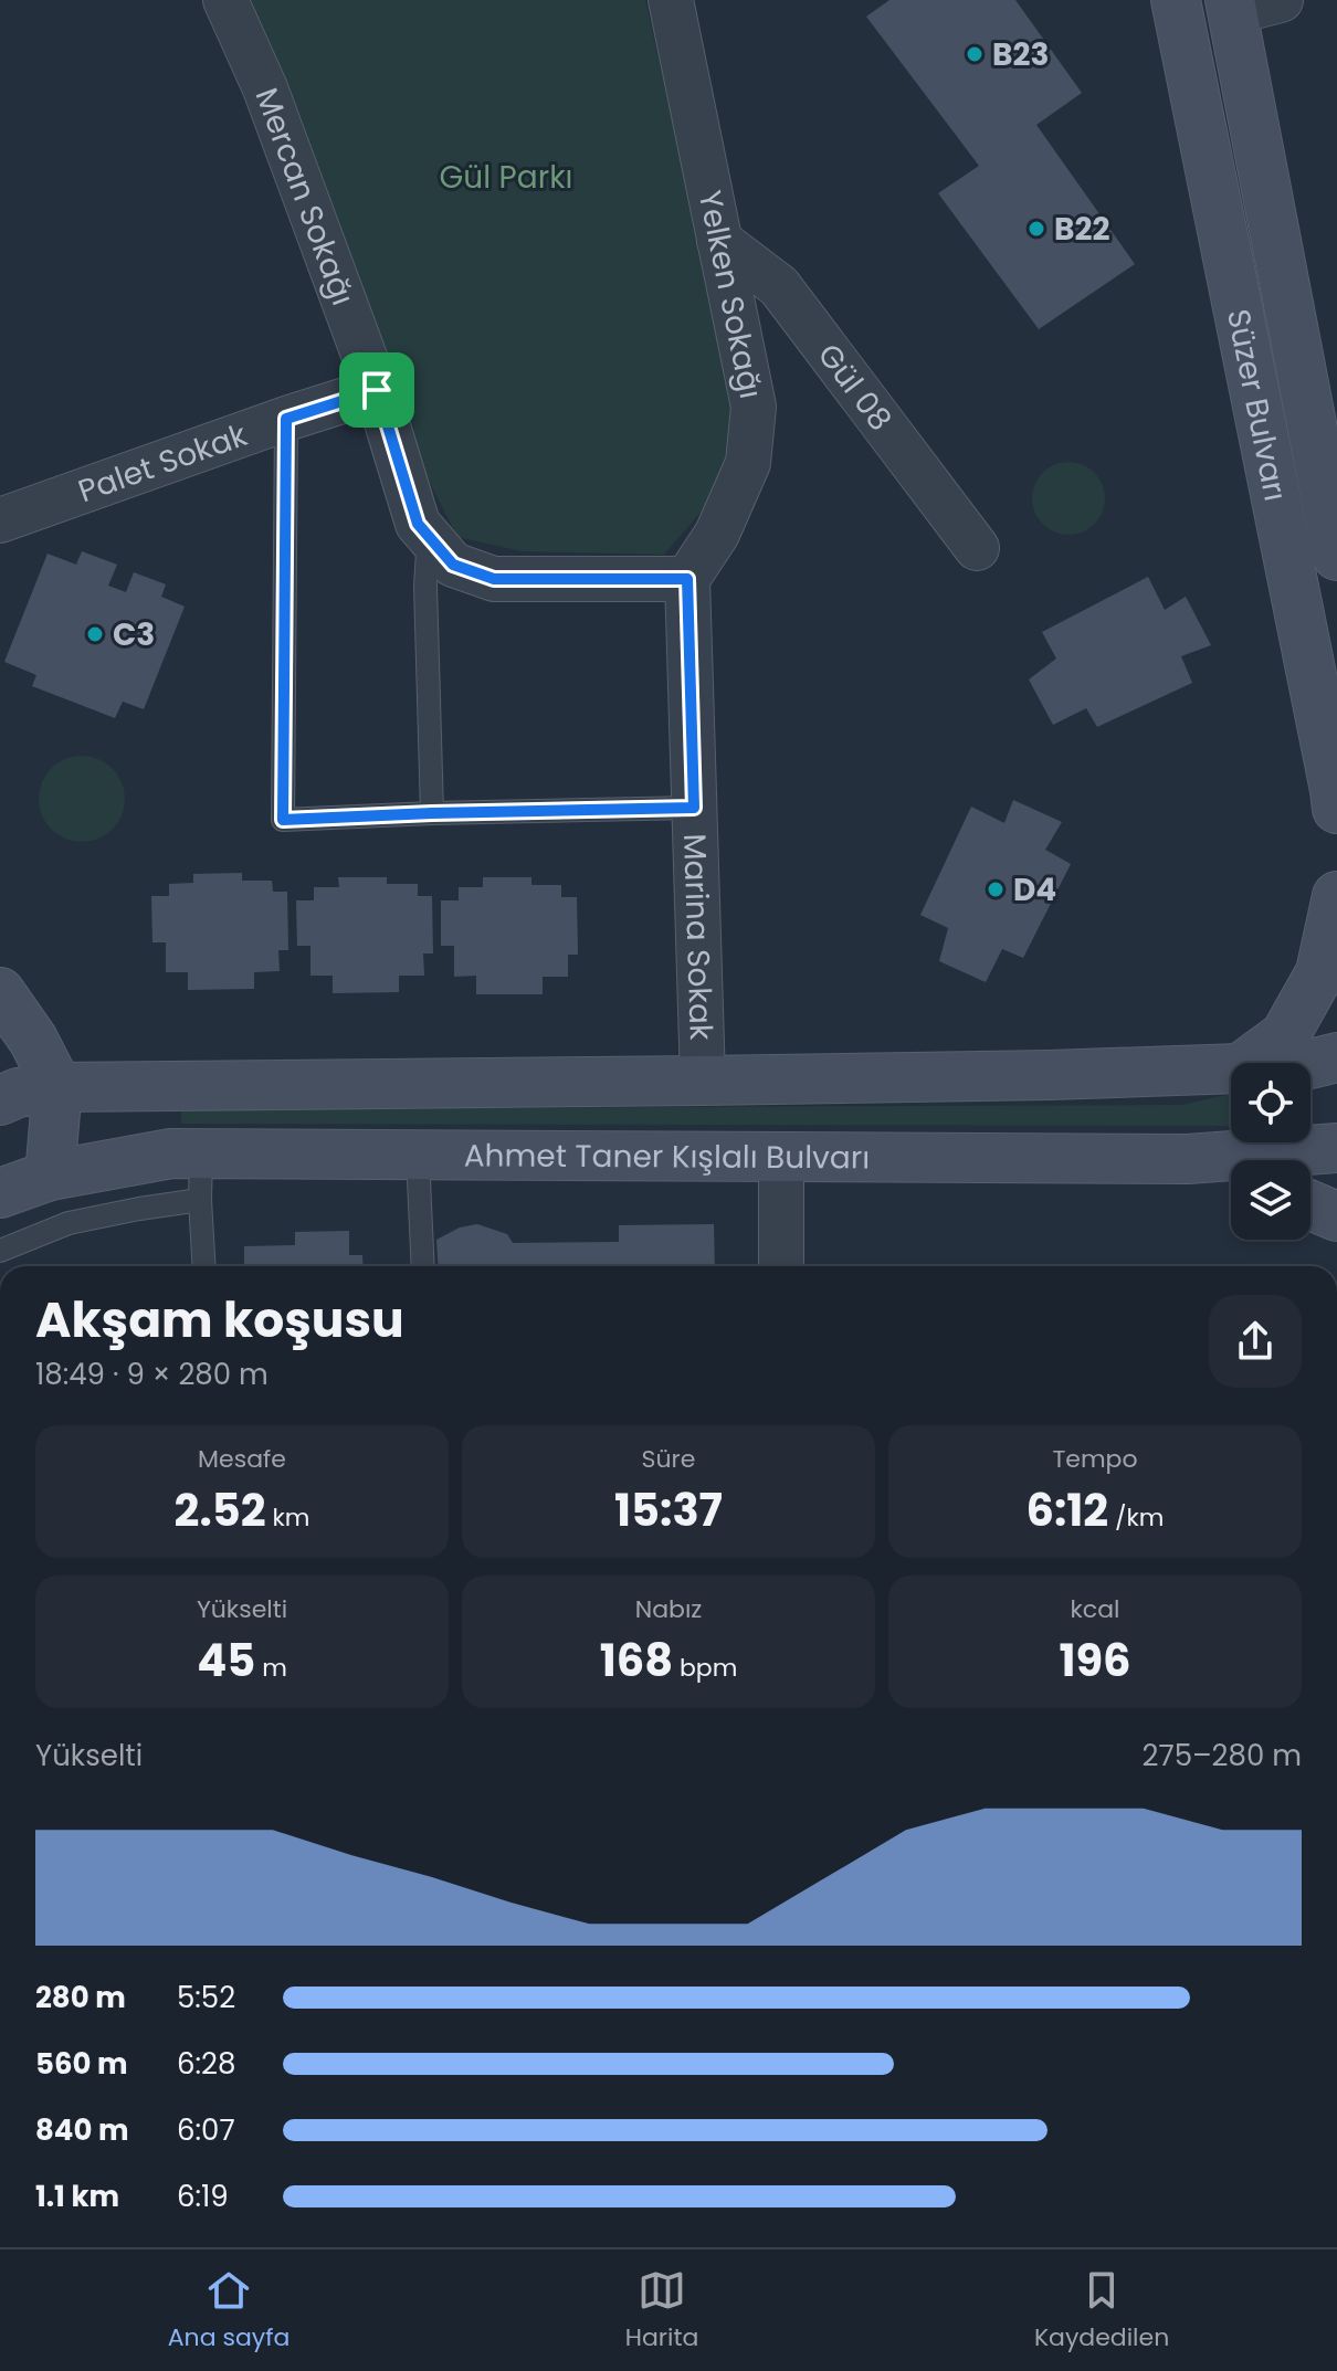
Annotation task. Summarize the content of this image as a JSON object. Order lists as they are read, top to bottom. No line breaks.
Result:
{"streets":{"main road":["Süzer Bulvarı","Ahmet Taner Kışlalı Bulvarı"],"street":["Mercan Sokağı","Yelken Sokağı","Gül 08","Palet Sokak","Marina Sokak"]},"crossings":[["Mercan Sokağı","Yelken Sokağı"],["Mercan Sokağı","Palet Sokak"],["Mercan Sokağı","Marina Sokak"],["Yelken Sokağı","Gül 08"],["Yelken Sokağı","Marina Sokak"]],"parks":["Gül Parkı"],"places":["B23","B22","C3","D4"],"page":{"heading":["Akşam koşusu","18:49 · 9 × 280 m"],"stats":[["Mesafe","2.52 km"],["Süre","15:37"],["Tempo","6:12 /km"],["Yükselti","45 m"],["Nabız","168 bpm"],["kcal","196"]],"chart":["Yükselti","275–280 m"],"list":[{"name":"280 m","note":"5:52"},{"name":"560 m","note":"6:28"},{"name":"840 m","note":"6:07"},{"name":"1.1 km","note":"6:19"}],"tabs":["Ana sayfa","Harita","Kaydedilen"]}}
